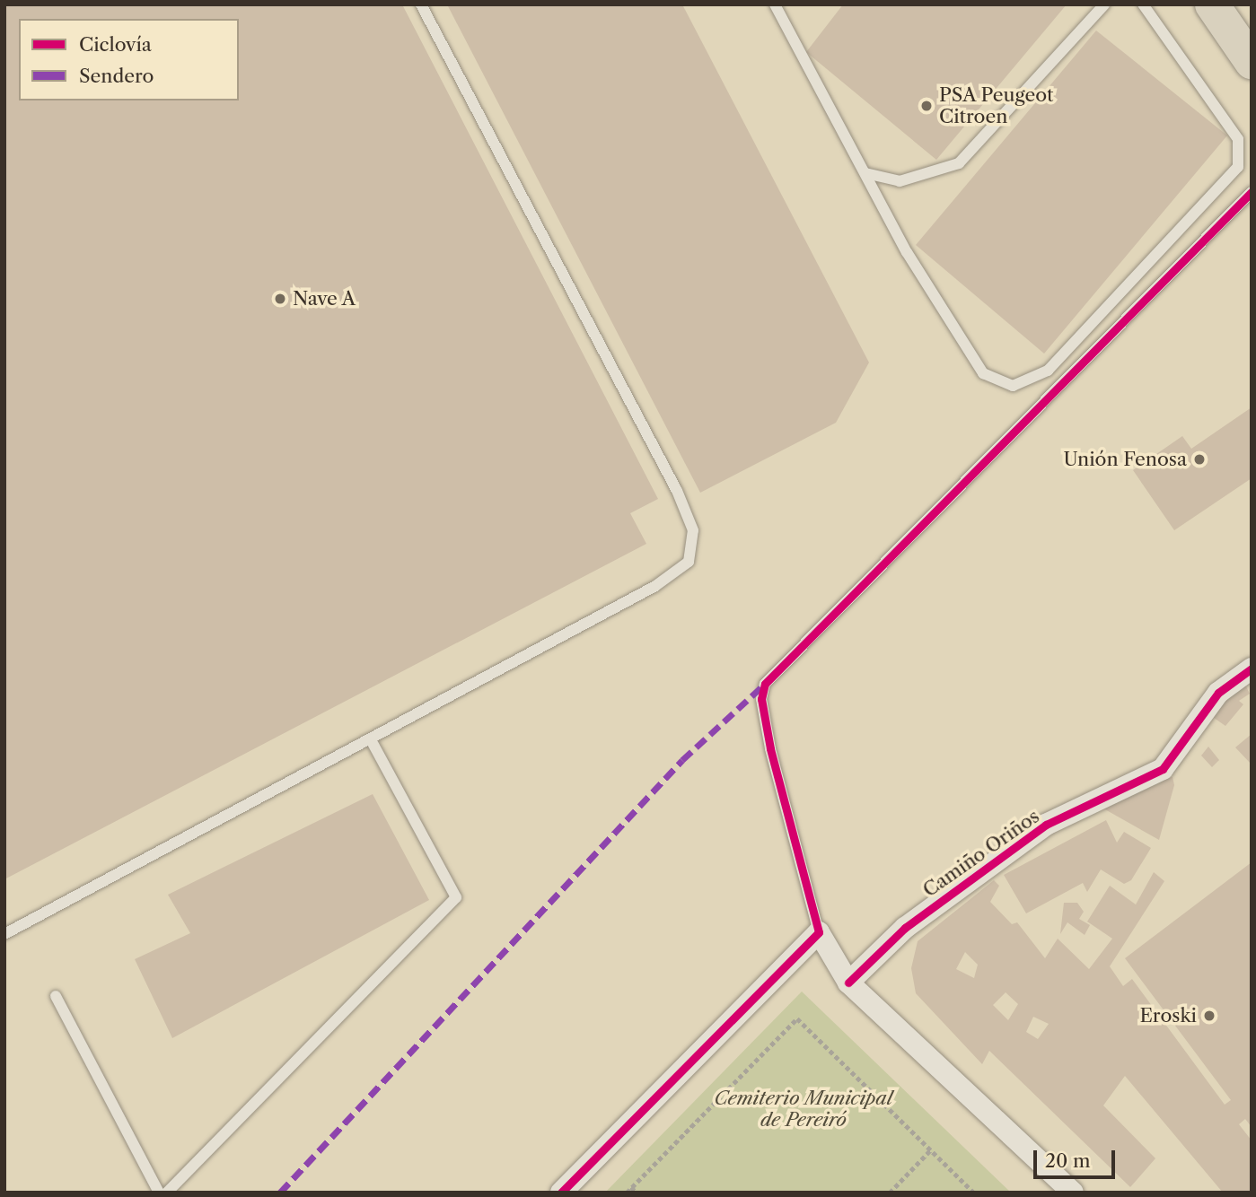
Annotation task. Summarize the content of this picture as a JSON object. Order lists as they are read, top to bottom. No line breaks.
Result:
{"streets":{"street":["Camiño Oriños"]},"parks":["Cemiterio Municipal de Pereiró"],"places":["PSA Peugeot Citroen","Nave A","Unión Fenosa","Eroski"],"legend":["Ciclovía","Sendero"],"scale_bar":"20 m"}
